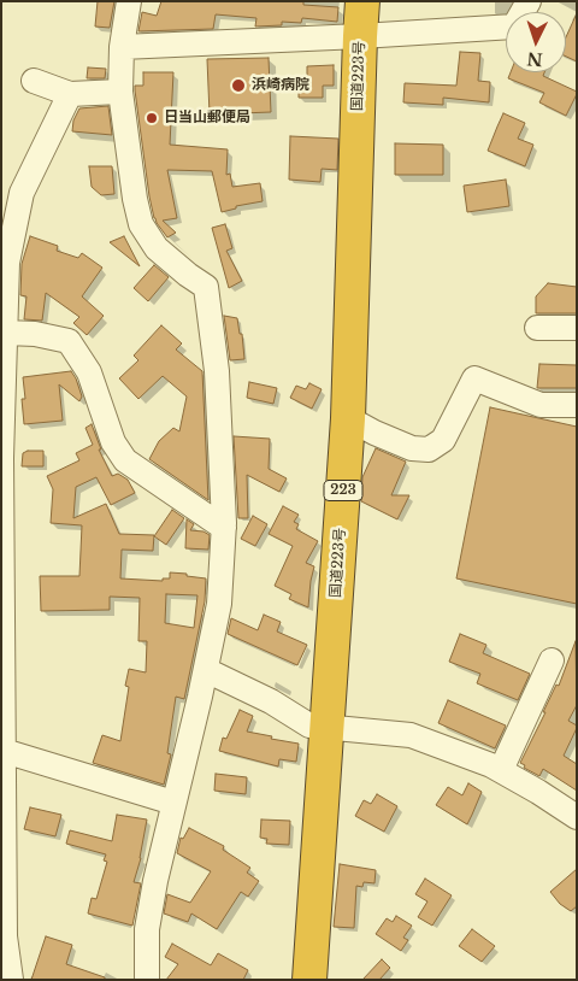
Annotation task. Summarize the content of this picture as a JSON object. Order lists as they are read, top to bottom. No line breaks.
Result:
{"streets":{"highway":["国道223号","223"]},"places":["浜崎病院","日当山郵便局"],"north":"bottom"}
